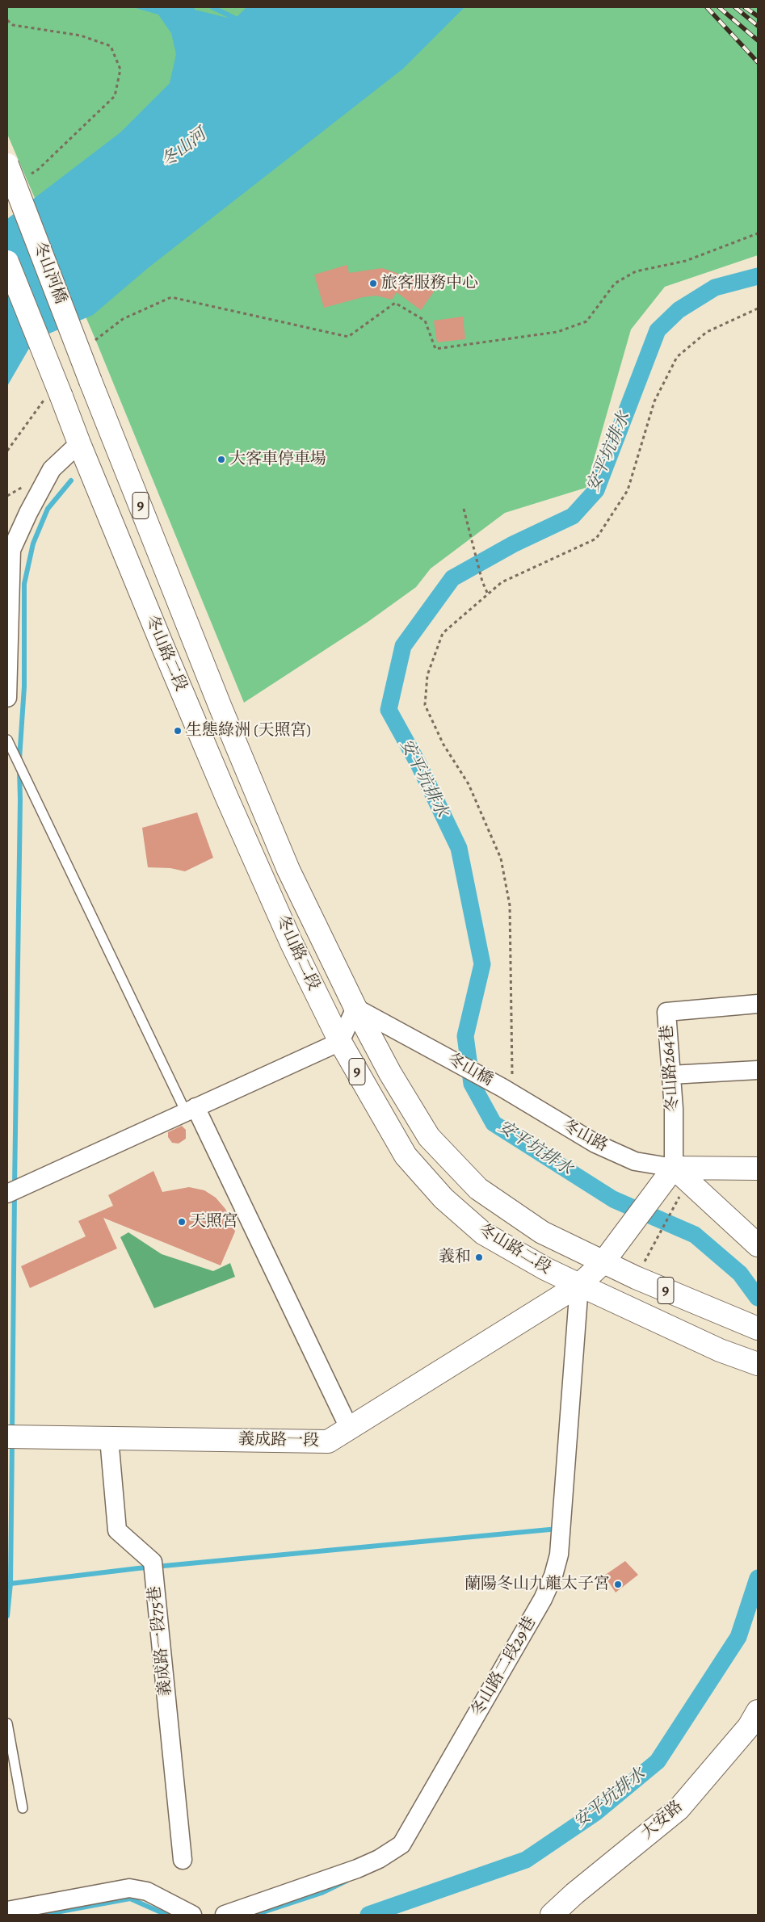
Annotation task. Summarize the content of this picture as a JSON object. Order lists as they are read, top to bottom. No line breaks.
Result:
{"streets":{"main road":["冬山河橋","9","冬山路二段","冬山路","義成路一段","大安路"],"street":["冬山路264巷","冬山橋","義成路一段75巷","冬山路二段29巷"]},"crossings":[["冬山河橋","冬山路二段"],["9","冬山路二段"],["冬山路二段","冬山橋"],["冬山路二段","義成路一段"],["冬山路二段","冬山路二段29巷"],["冬山路264巷","冬山路"],["冬山橋","冬山路"],["義成路一段","義成路一段75巷"],["義成路一段","冬山路二段29巷"]],"water":["冬山河","安平坑排水"],"places":["旅客服務中心","大客車停車場","生態綠洲 (天照宮)","天照宮","義和","蘭陽冬山九龍太子宮"]}
